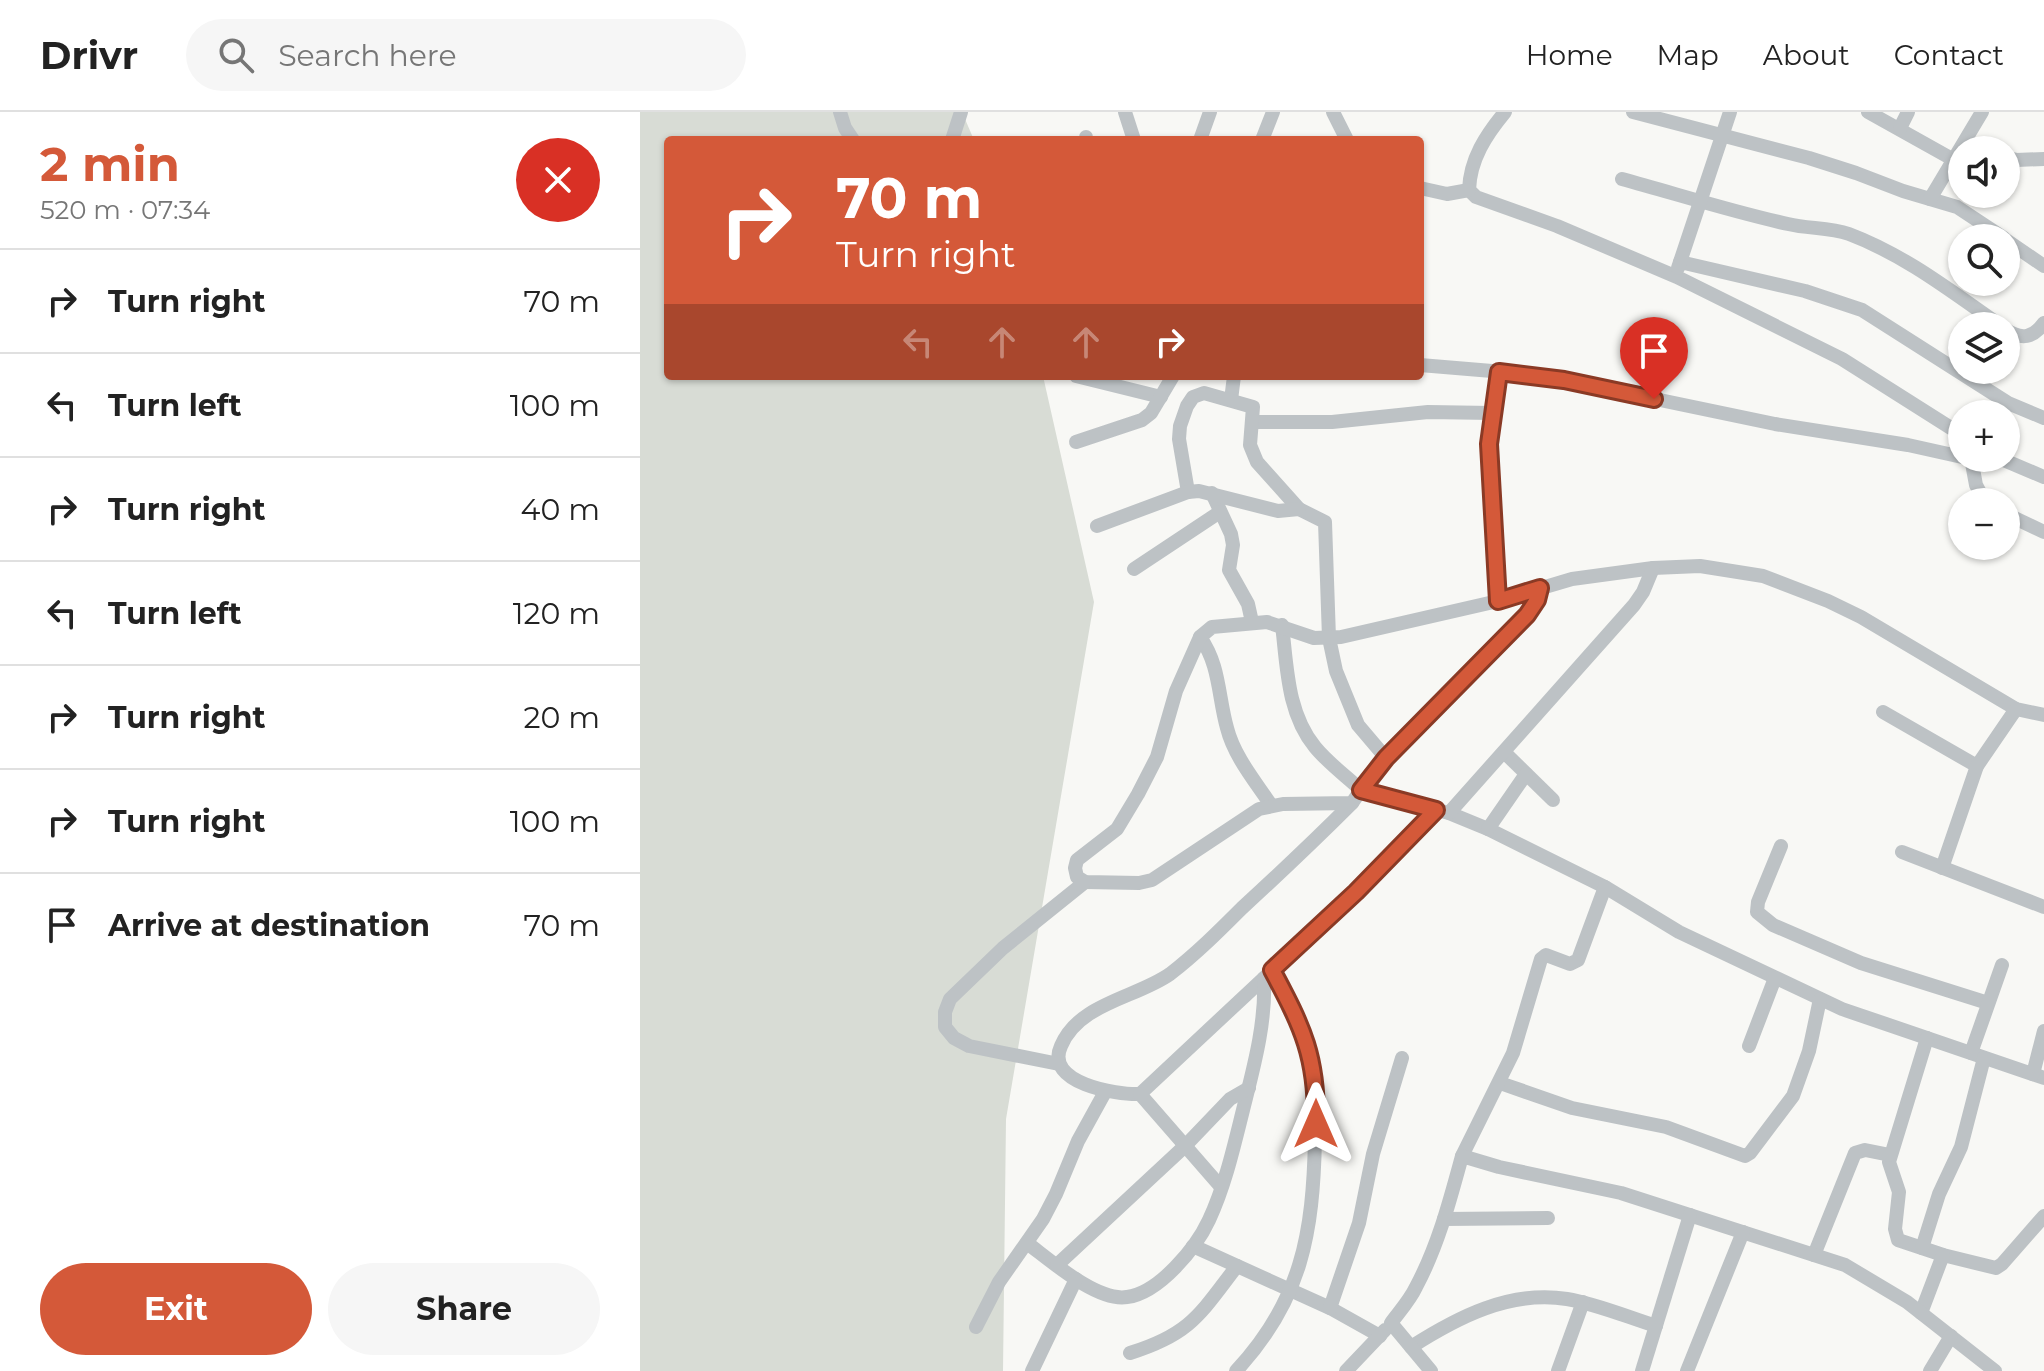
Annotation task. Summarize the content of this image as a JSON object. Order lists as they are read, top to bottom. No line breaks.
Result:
{"page":{"header":"Drivr","search":"Search here","nav":["Home","Map","About","Contact"],"heading":["2 min","520 m · 07:34"],"map_buttons":["+","−"],"turn":["70 m","Turn right"],"list":[{"name":"Turn right","value":"70 m"},{"name":"Turn left","value":"100 m"},{"name":"Turn right","value":"40 m"},{"name":"Turn left","value":"120 m"},{"name":"Turn right","value":"20 m"},{"name":"Turn right","value":"100 m"},{"name":"Arrive at destination","value":"70 m"}],"buttons":["Exit","Share"]}}
